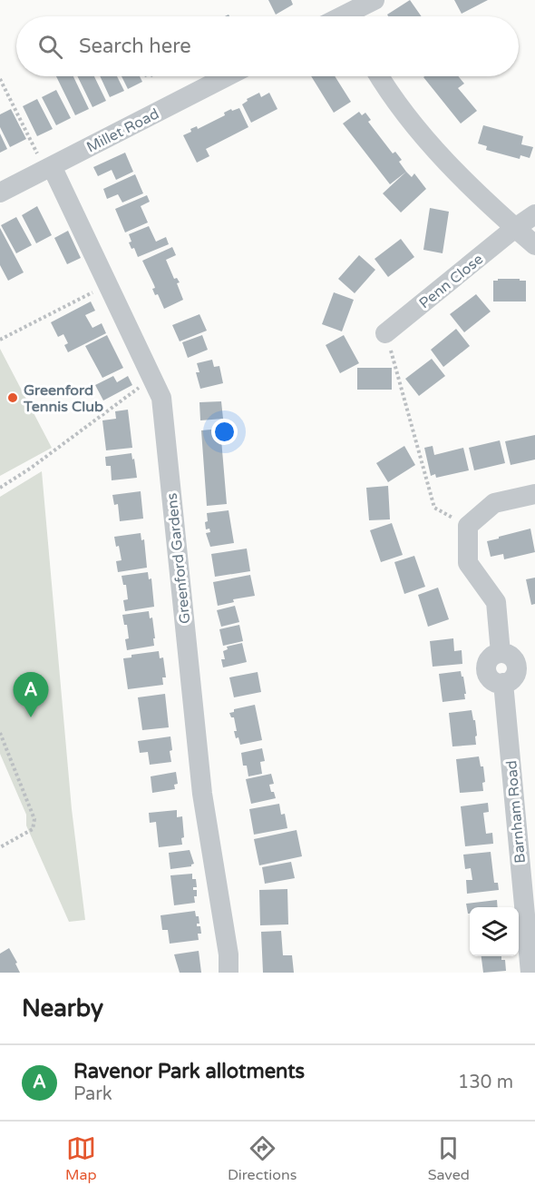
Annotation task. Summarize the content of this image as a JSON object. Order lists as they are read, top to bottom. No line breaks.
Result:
{"streets":{"street":["Millet Road","Penn Close","Greenford Gardens","Barnham Road"]},"crossings":[["Millet Road","Greenford Gardens"]],"places":["Greenford Tennis Club"],"page":{"search":"Search here","pins":"A","heading":"Nearby","list":[{"mark":"A","name":"Ravenor Park allotments","note":"Park","value":"130 m"}],"nav":["Map","Directions","Saved"]}}
